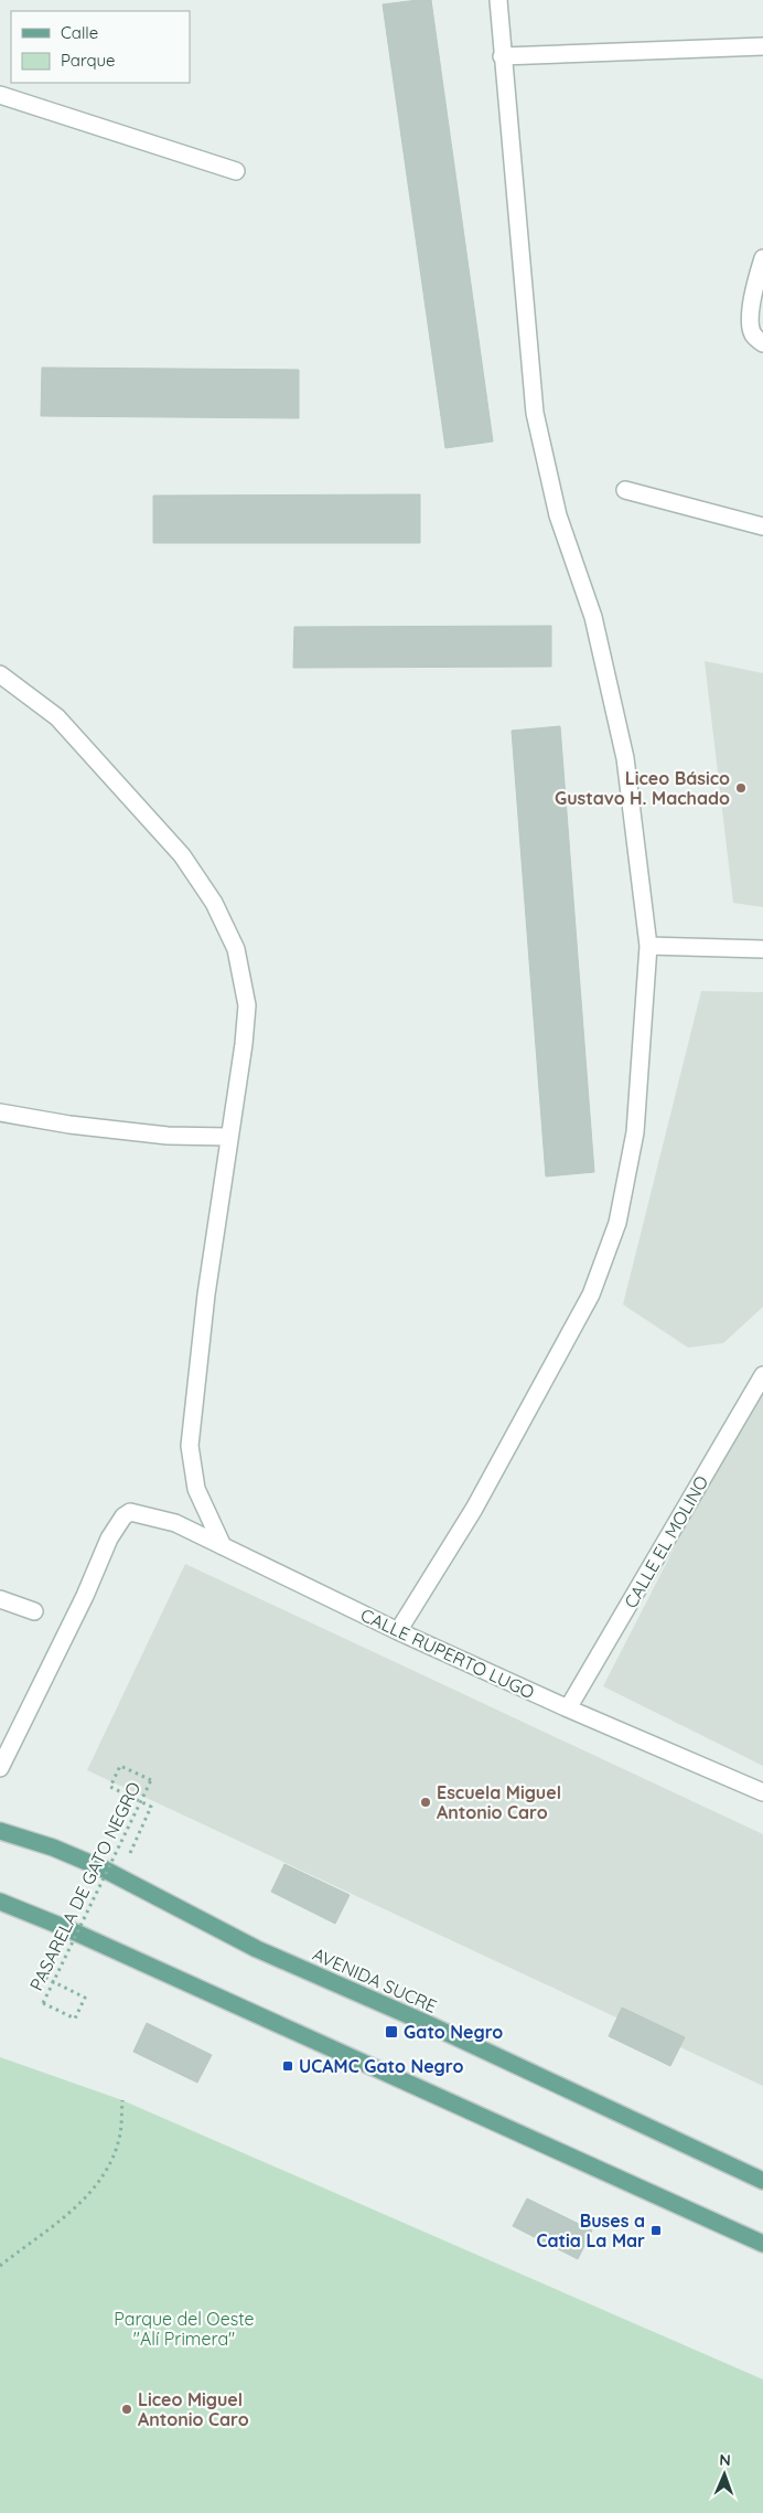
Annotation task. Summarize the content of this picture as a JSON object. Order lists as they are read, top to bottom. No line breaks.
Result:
{"streets":{"main road":["AVENIDA SUCRE"],"street":["CALLE EL MOLINO","CALLE RUPERTO LUGO"],"path":["PASARELA DE GATO NEGRO"]},"crossings":[["CALLE EL MOLINO","CALLE RUPERTO LUGO"],["PASARELA DE GATO NEGRO","AVENIDA SUCRE"]],"parks":["Parque del Oeste \"Alí Primera\""],"places":{"other":["Liceo Básico Gustavo H. Machado","Escuela Miguel Antonio Caro","Liceo Miguel Antonio Caro"],"transit":["Gato Negro","UCAMC Gato Negro","Buses a Catia La Mar"]},"legend":["Calle","Parque"],"north":"top"}
